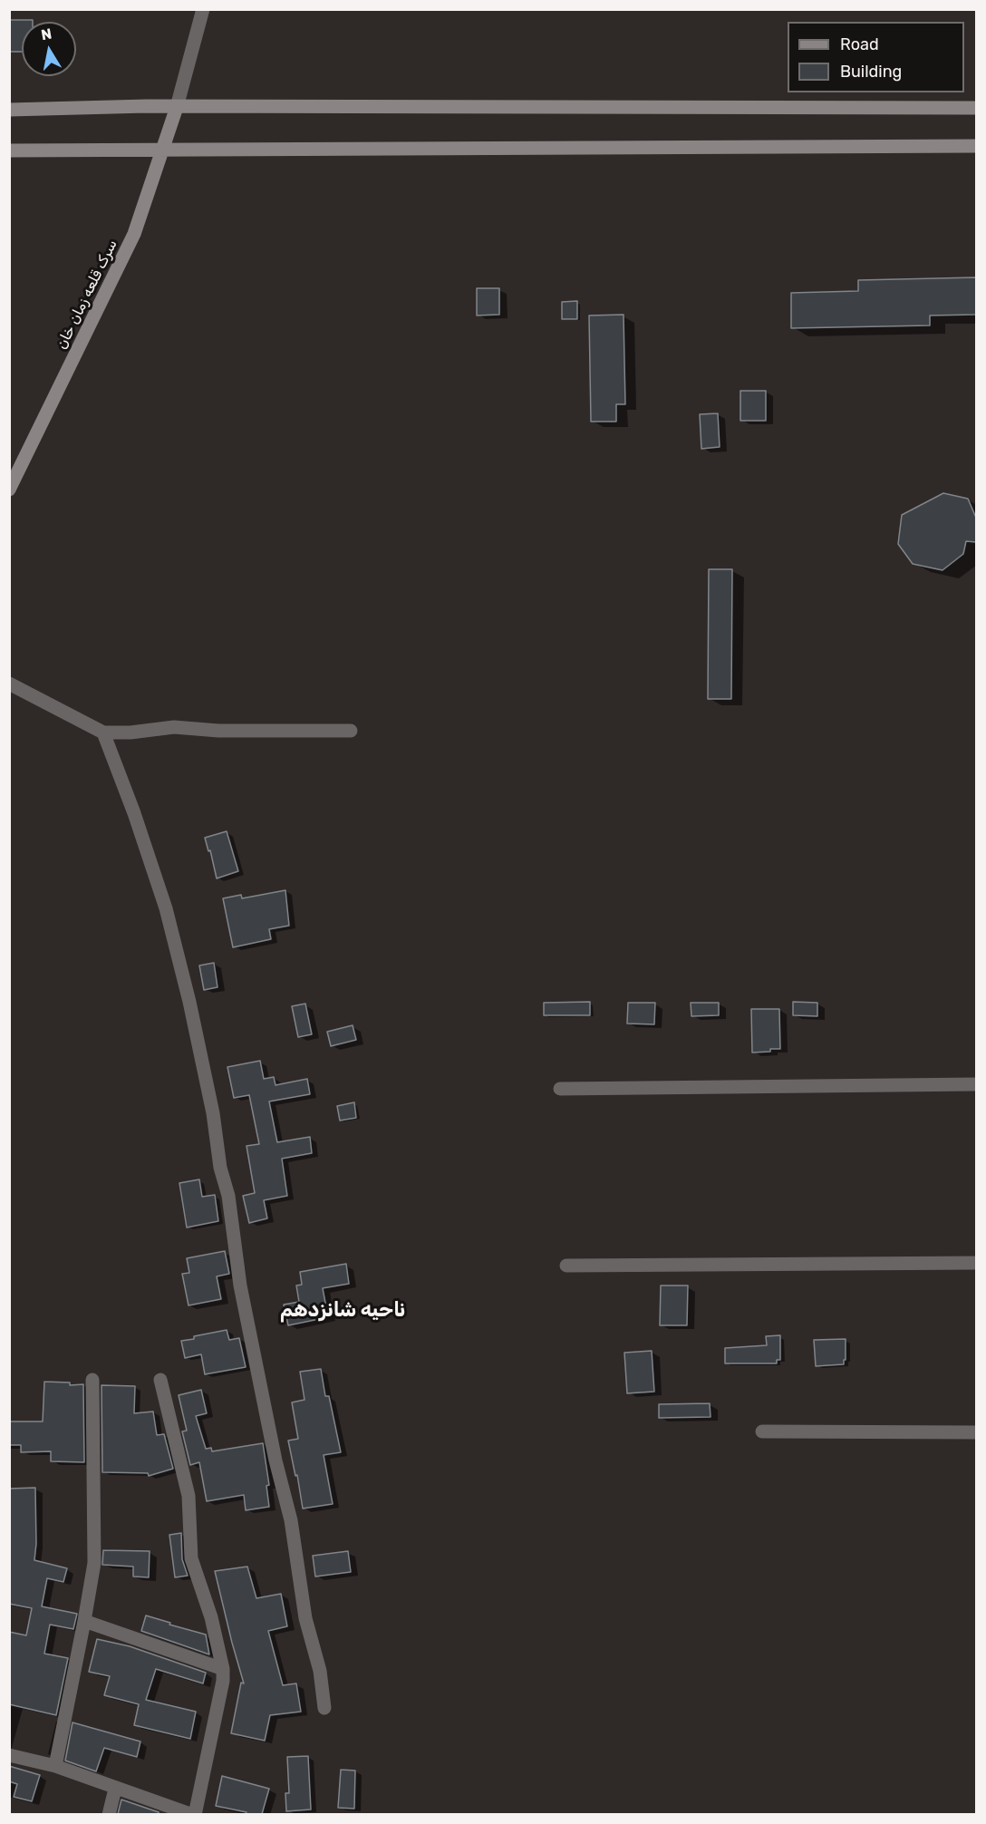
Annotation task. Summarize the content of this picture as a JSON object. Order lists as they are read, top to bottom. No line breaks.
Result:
{"streets":{"main road":["سرک قلعه زمان خان"]},"districts":["ناحیه شانزدهم"],"legend":["Road","Building"],"north":"top"}
